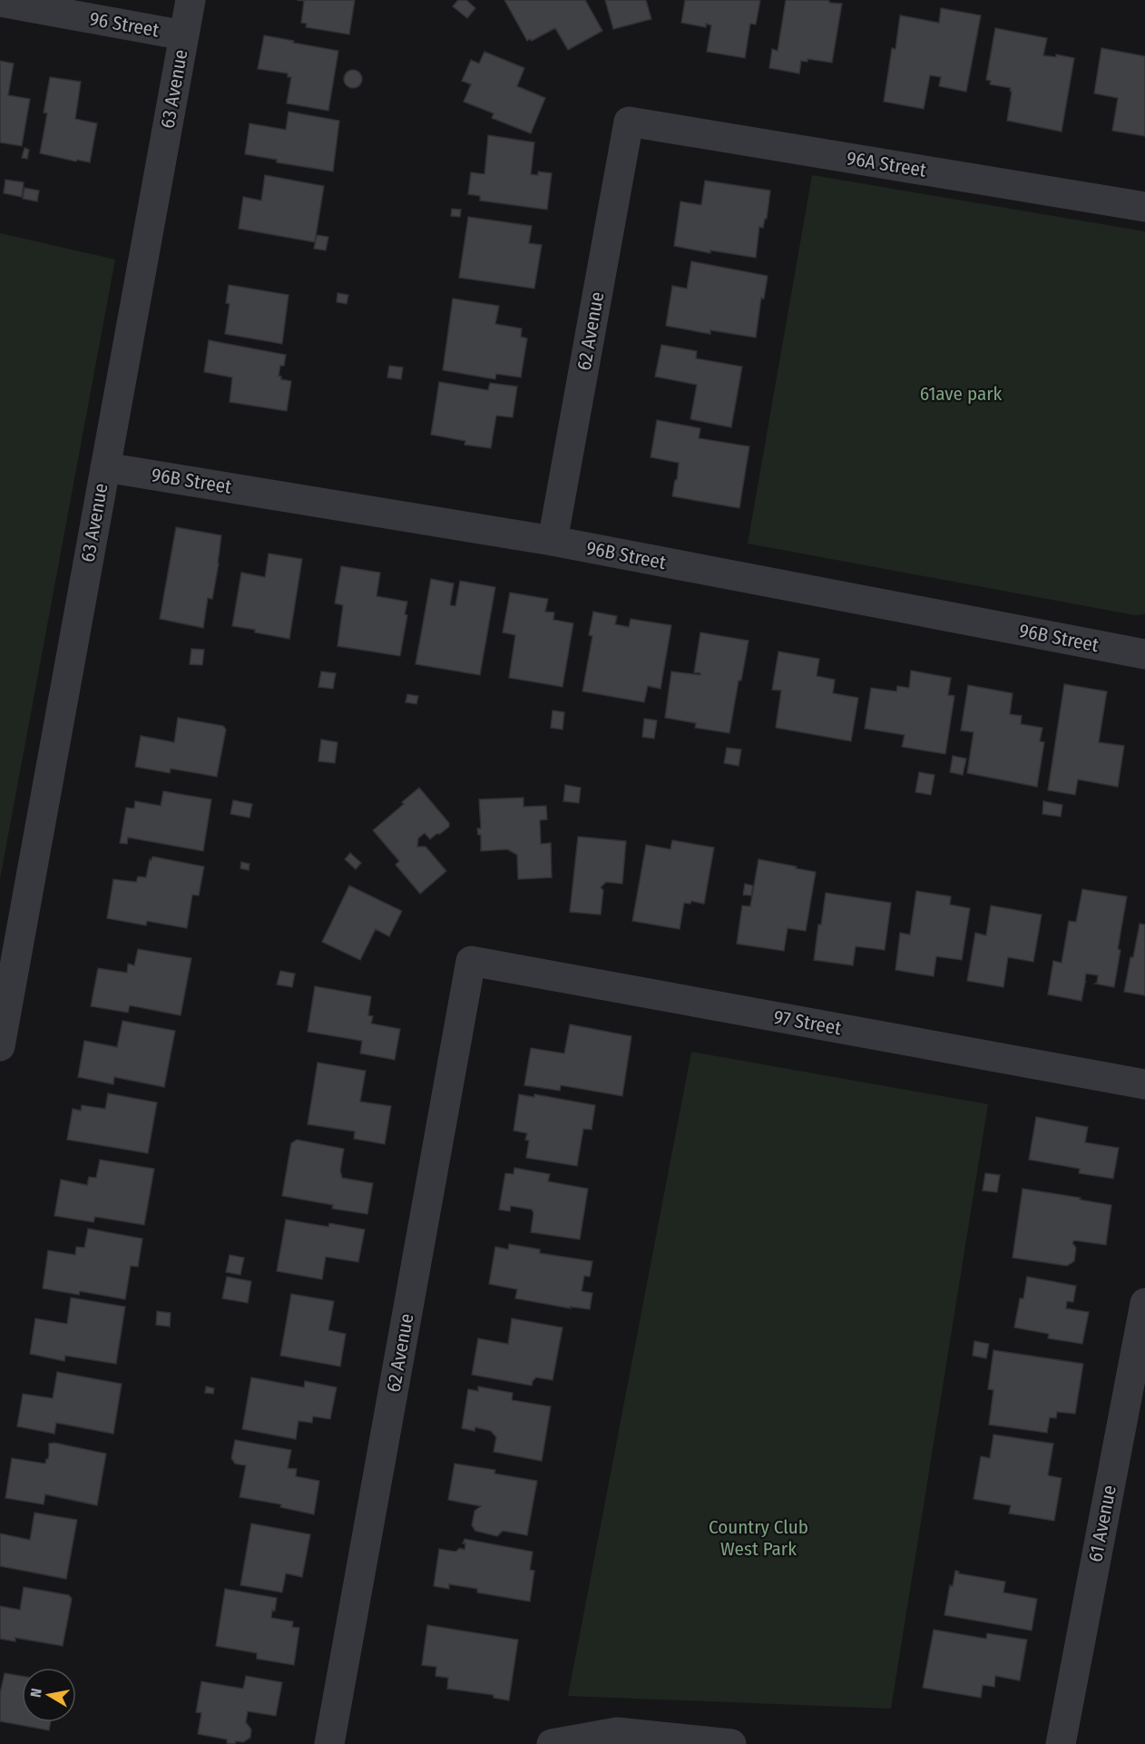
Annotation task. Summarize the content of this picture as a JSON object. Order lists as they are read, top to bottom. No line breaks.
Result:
{"streets":{"street":["96 Street","63 Avenue","96A Street","62 Avenue","96B Street","97 Street","61 Avenue"]},"crossings":[["96 Street","63 Avenue"],["63 Avenue","96B Street"],["96A Street","62 Avenue"],["62 Avenue","96B Street"],["62 Avenue","97 Street"]],"parks":["61ave park","Country Club West Park"],"north":"left"}
